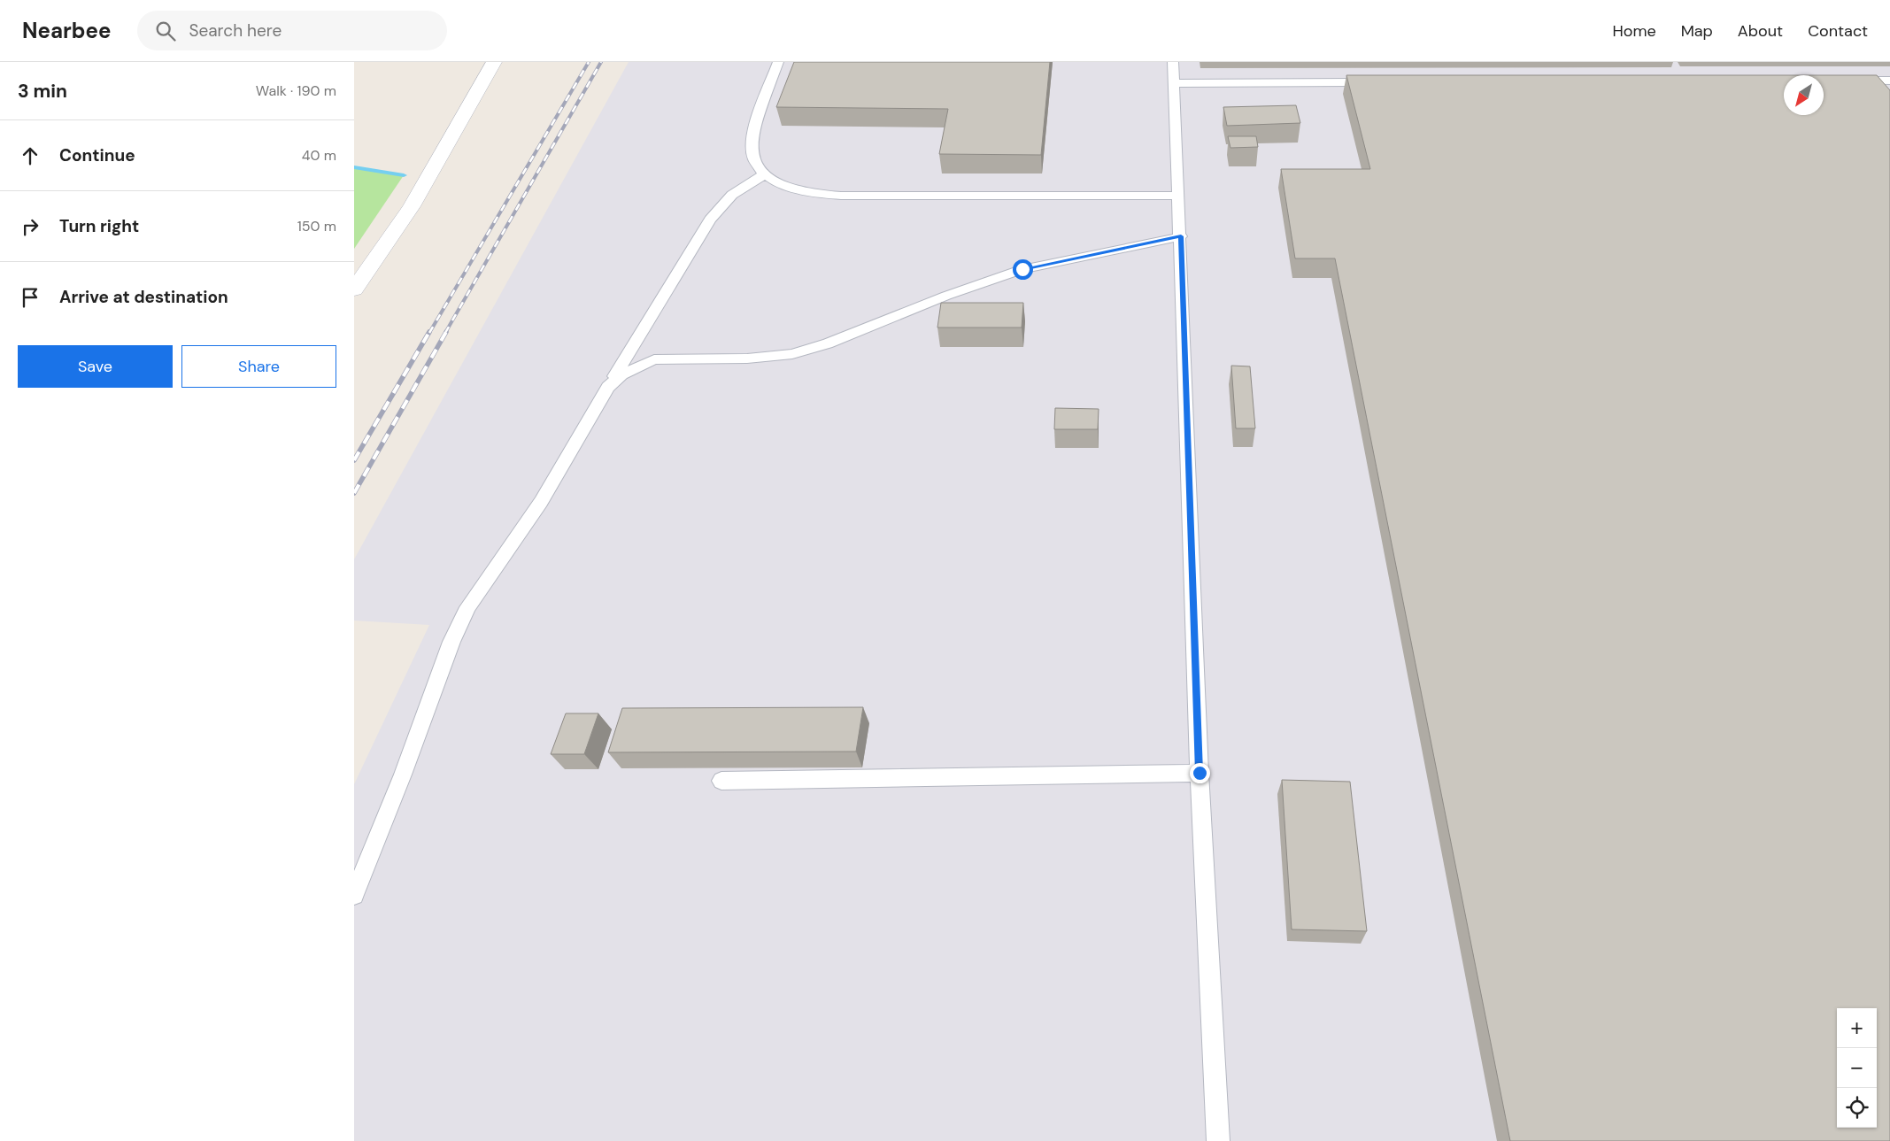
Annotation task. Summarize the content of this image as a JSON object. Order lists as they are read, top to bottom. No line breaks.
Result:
{"north":"bottom left","page":{"header":"Nearbee","search":"Search here","nav":["Home","Map","About","Contact"],"heading":["3 min","Walk · 190 m"],"list":[["Continue","40 m"],["Turn right","150 m"],"Arrive at destination"],"buttons":["Save","Share"],"map_buttons":["+","−"]}}
